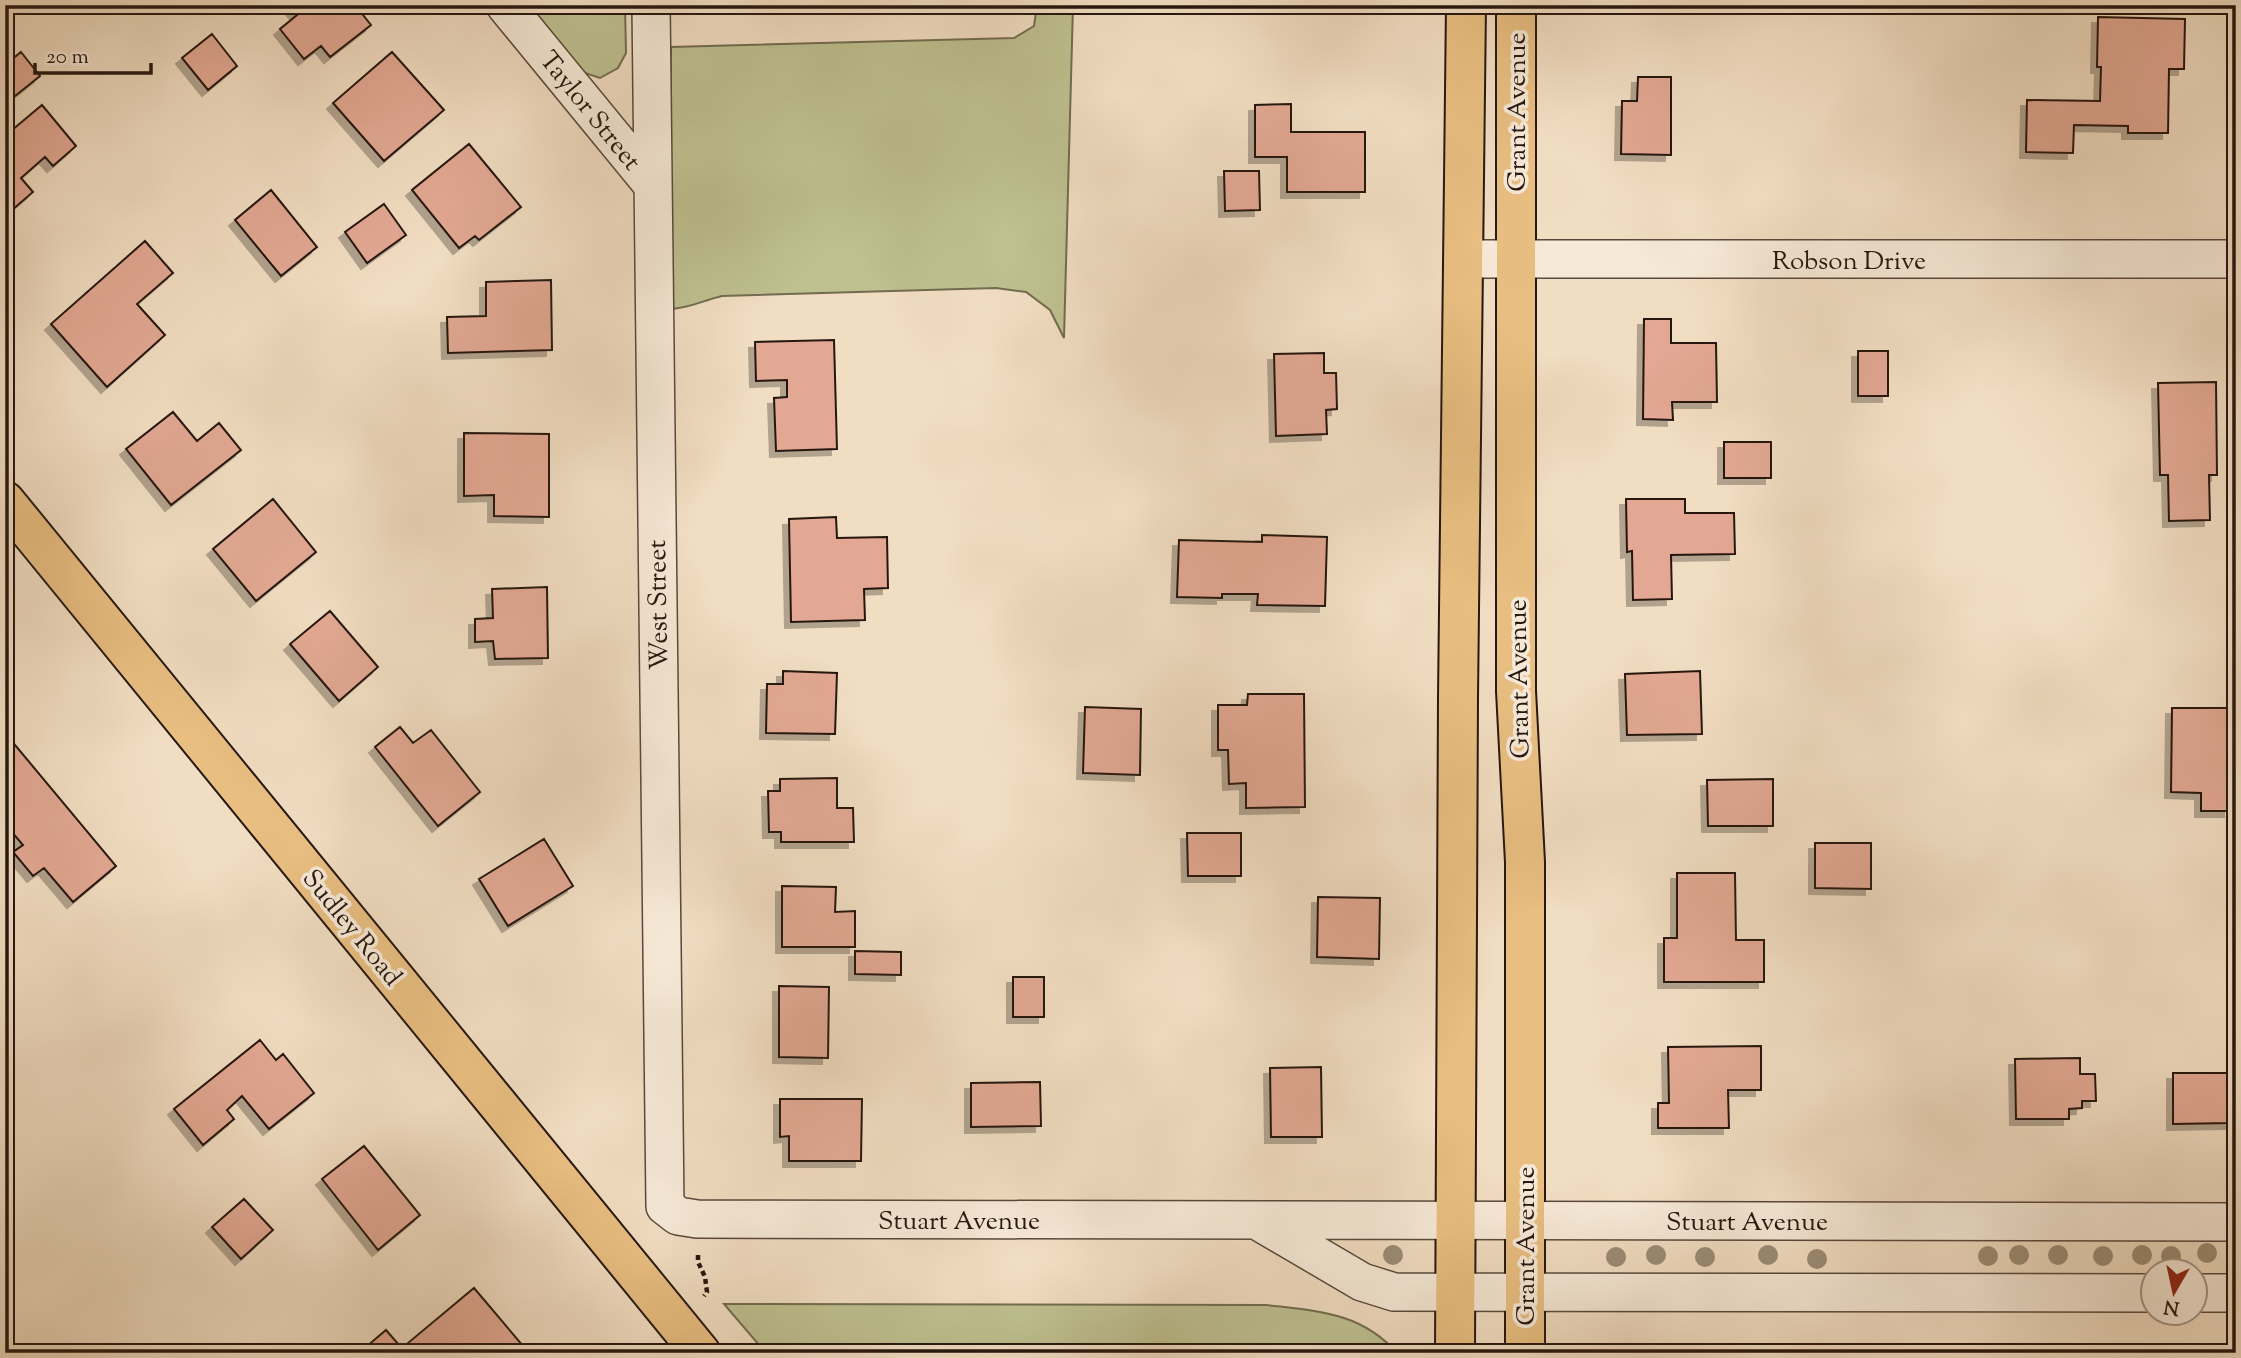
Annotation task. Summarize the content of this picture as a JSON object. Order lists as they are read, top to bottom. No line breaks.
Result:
{"streets":{"main road":["Grant Avenue","Sudley Road"],"street":["Taylor Street","Robson Drive","West Street","Stuart Avenue"]},"crossings":[["Taylor Street","West Street"],["Grant Avenue","Robson Drive"],["Grant Avenue","Stuart Avenue"],["West Street","Stuart Avenue"]],"scale_bar":"20 m","north":"bottom"}
